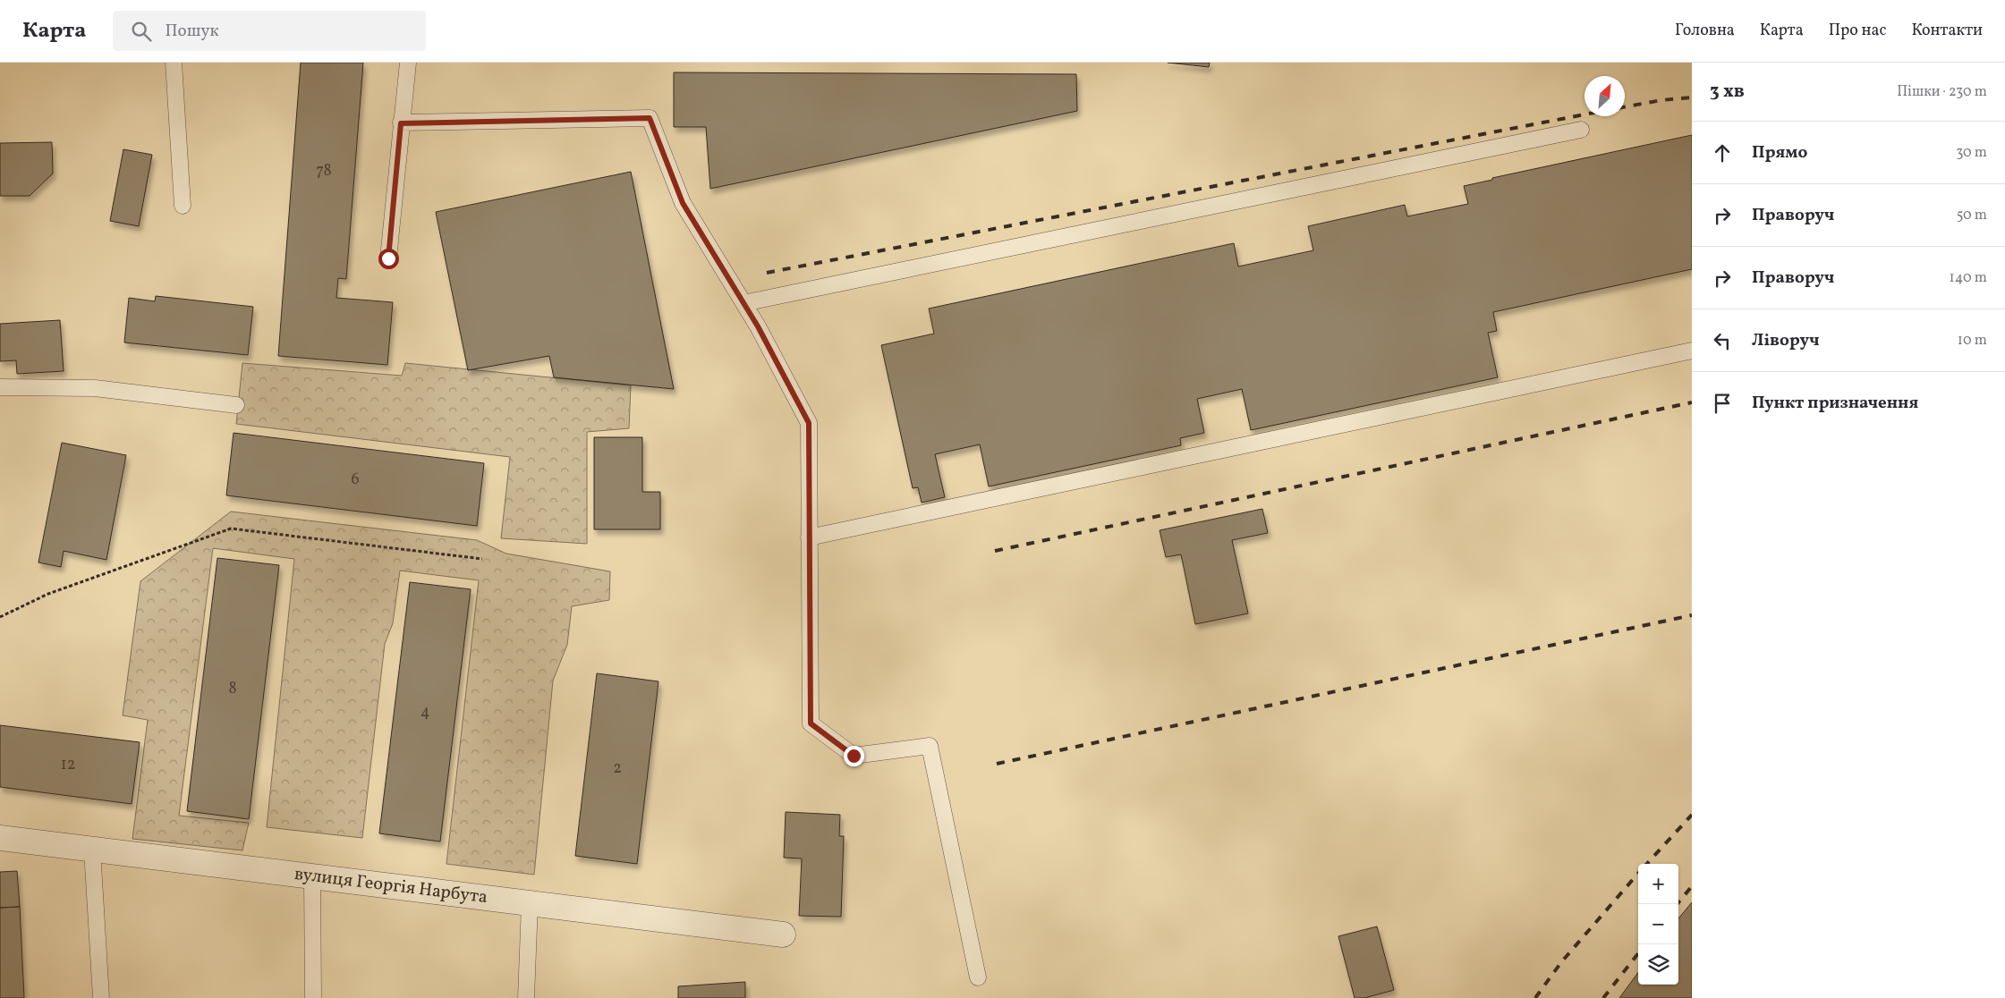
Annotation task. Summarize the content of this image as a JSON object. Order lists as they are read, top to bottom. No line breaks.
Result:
{"streets":{"street":["вулиця Георгія Нарбута"]},"house_numbers":["78","6","8","4","12","2"],"north":"top right","page":{"header":"Карта","search":"Пошук","nav":["Головна","Карта","Про нас","Контакти"],"heading":["3 хв","Пішки · 230 m"],"list":[["Прямо","30 m"],["Праворуч","50 m"],["Праворуч","140 m"],["Ліворуч","10 m"],"Пункт призначення"],"map_buttons":["+","−"]}}
